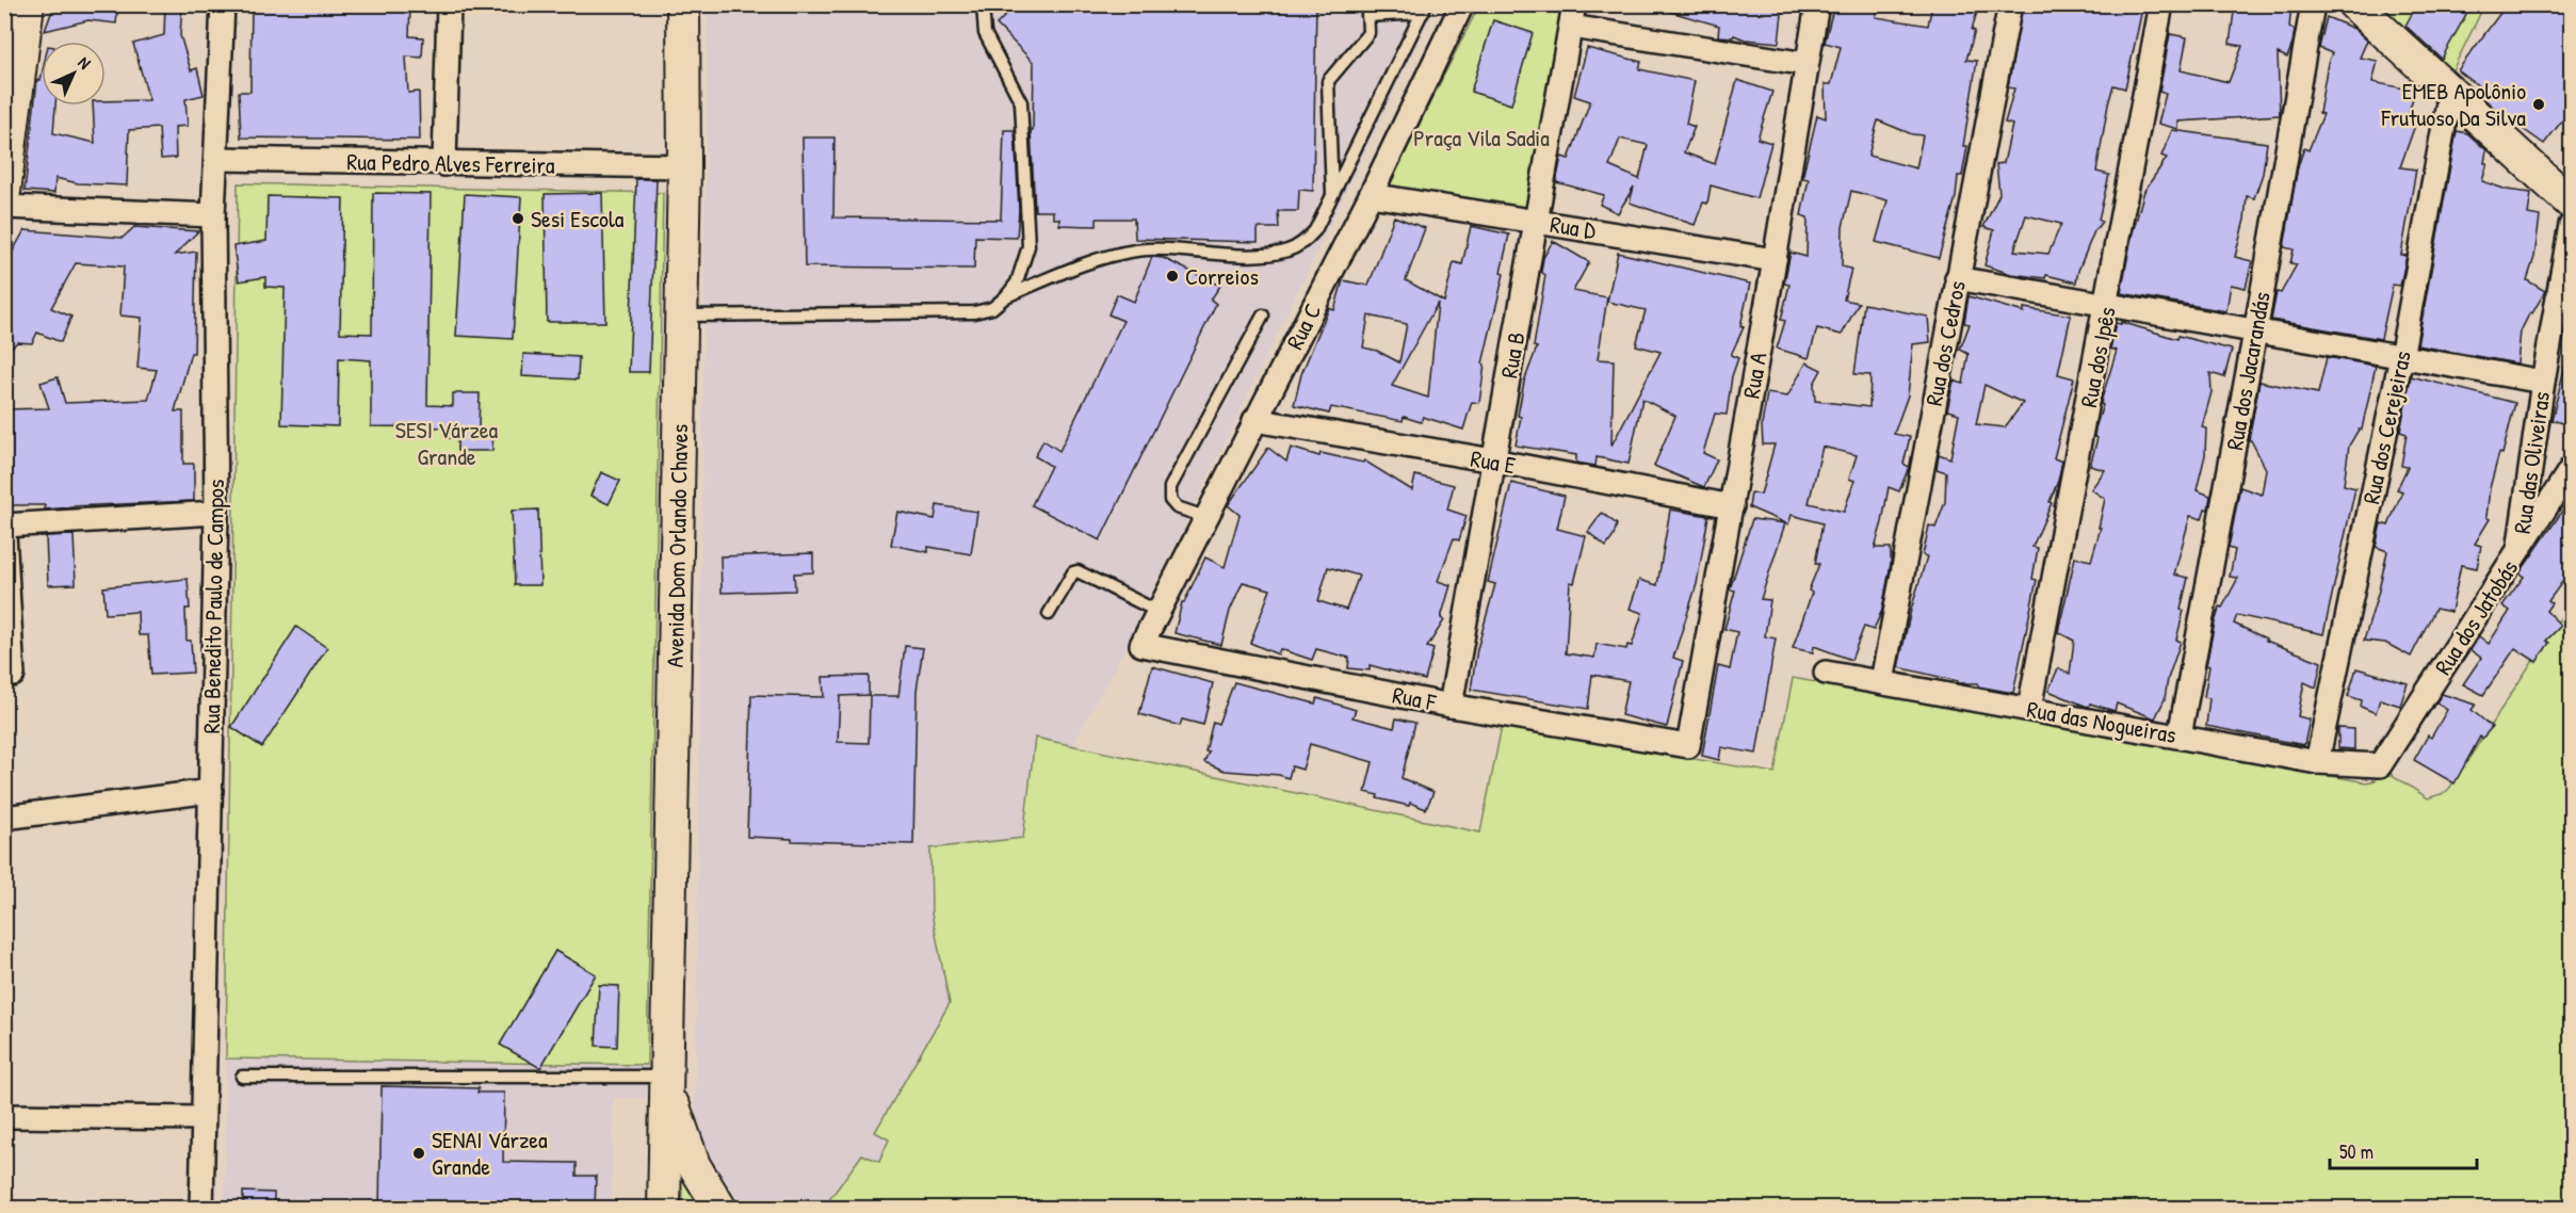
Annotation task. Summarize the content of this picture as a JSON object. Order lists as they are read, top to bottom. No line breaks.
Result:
{"streets":{"main road":["Avenida Dom Orlando Chaves"],"street":["Rua Pedro Alves Ferreira","Rua D","Rua C","Rua dos Cedros","Rua B","Rua dos Ipês","Rua dos Jacarandás","Rua A","Rua dos Cerejeiras","Rua E","Rua das Oliveiras","Rua Benedito Paulo de Campos","Rua dos Jatobás","Rua F","Rua das Nogueiras"]},"crossings":[["Rua Pedro Alves Ferreira","Avenida Dom Orlando Chaves"],["Rua Pedro Alves Ferreira","Rua Benedito Paulo de Campos"],["Rua D","Rua C"],["Rua D","Rua B"],["Rua D","Rua A"],["Rua C","Rua E"],["Rua C","Rua F"],["Rua dos Cedros","Rua das Nogueiras"],["Rua B","Rua E"],["Rua B","Rua F"],["Rua dos Ipês","Rua das Nogueiras"],["Rua dos Jacarandás","Rua das Nogueiras"],["Rua A","Rua E"],["Rua A","Rua F"],["Rua dos Cerejeiras","Rua das Nogueiras"],["Rua das Oliveiras","Rua dos Jatobás"],["Rua dos Jatobás","Rua das Nogueiras"]],"parks":["Praça Vila Sadia","SESI Várzea Grande"],"places":["EMEB Apolônio Frutuoso Da Silva","Sesi Escola","Correios","SENAI Várzea Grande"],"scale_bar":"50 m","north":"top right"}
